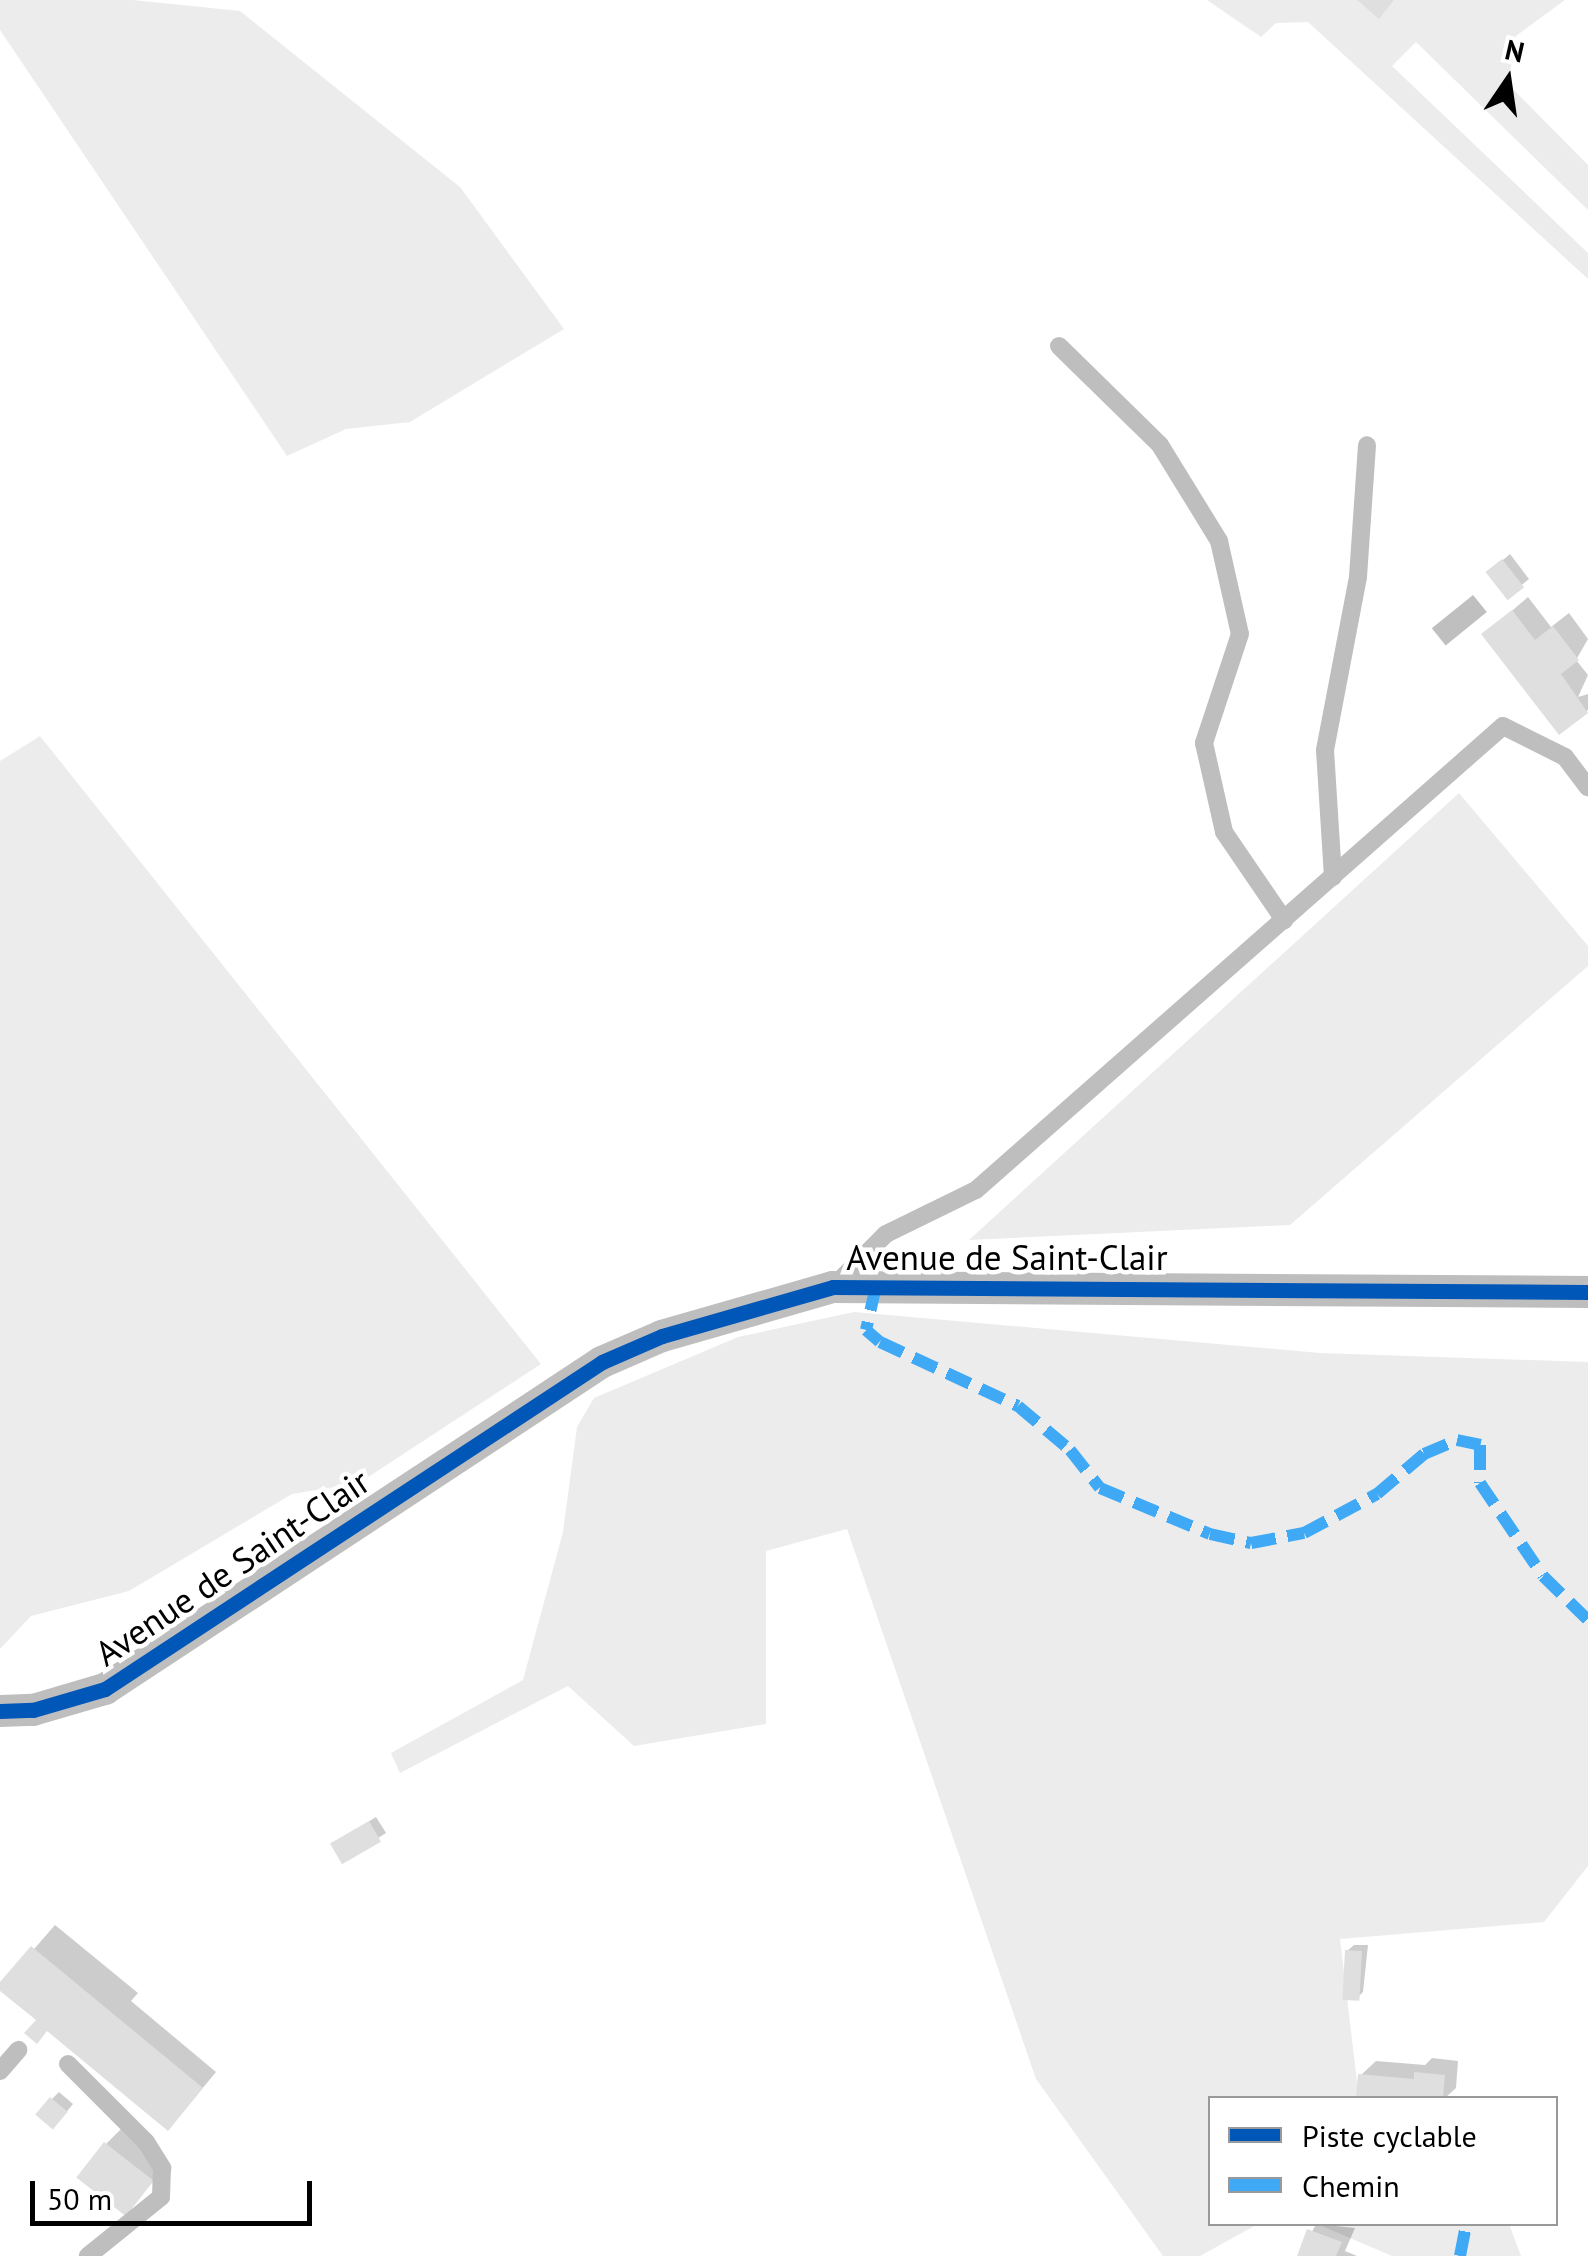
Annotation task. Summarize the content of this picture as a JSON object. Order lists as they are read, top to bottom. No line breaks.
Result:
{"streets":{"street":["Avenue de Saint-Clair"]},"legend":["Piste cyclable","Chemin"],"scale_bar":"50 m","north":"top"}
